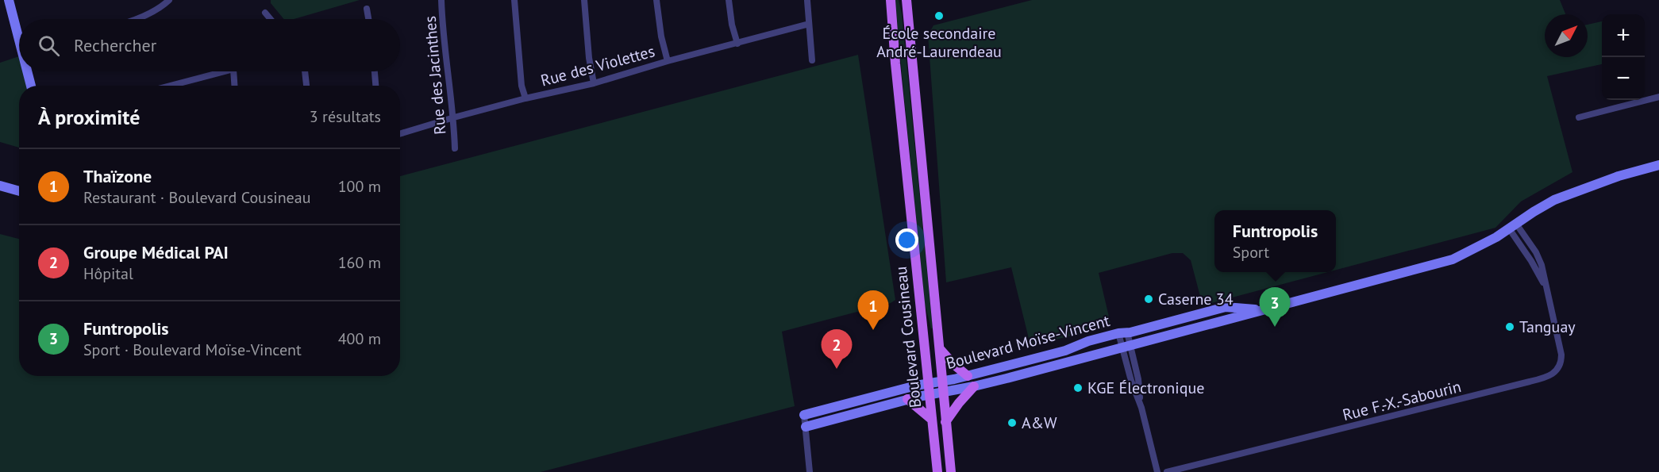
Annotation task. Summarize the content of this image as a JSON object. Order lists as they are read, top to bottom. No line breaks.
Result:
{"streets":{"main road":["Boulevard Cousineau"],"street":["Rue des Violettes","Rue des Jacinthes","Boulevard Moïse-Vincent","Rue F.-X.-Sabourin"]},"crossings":[["Rue des Violettes","Rue des Jacinthes"],["Boulevard Cousineau","Boulevard Moïse-Vincent"],["Boulevard Moïse-Vincent","Rue F.-X.-Sabourin"]],"places":["École secondaire André-Laurendeau","Caserne 34","Tanguay","KGE Électronique","A&W"],"north":"top right","page":{"map_buttons":["+","−"],"search":"Rechercher","heading":["À proximité","3 résultats"],"list":[{"mark":"1","name":"Thaïzone","note":"Restaurant · Boulevard Cousineau","value":"100 m"},{"mark":"2","name":"Groupe Médical PAI","note":"Hôpital","value":"160 m"},{"mark":"3","name":"Funtropolis","note":"Sport · Boulevard Moïse-Vincent","value":"400 m"}],"popup":["Funtropolis","Sport"],"pins":["3","1","2"]}}
